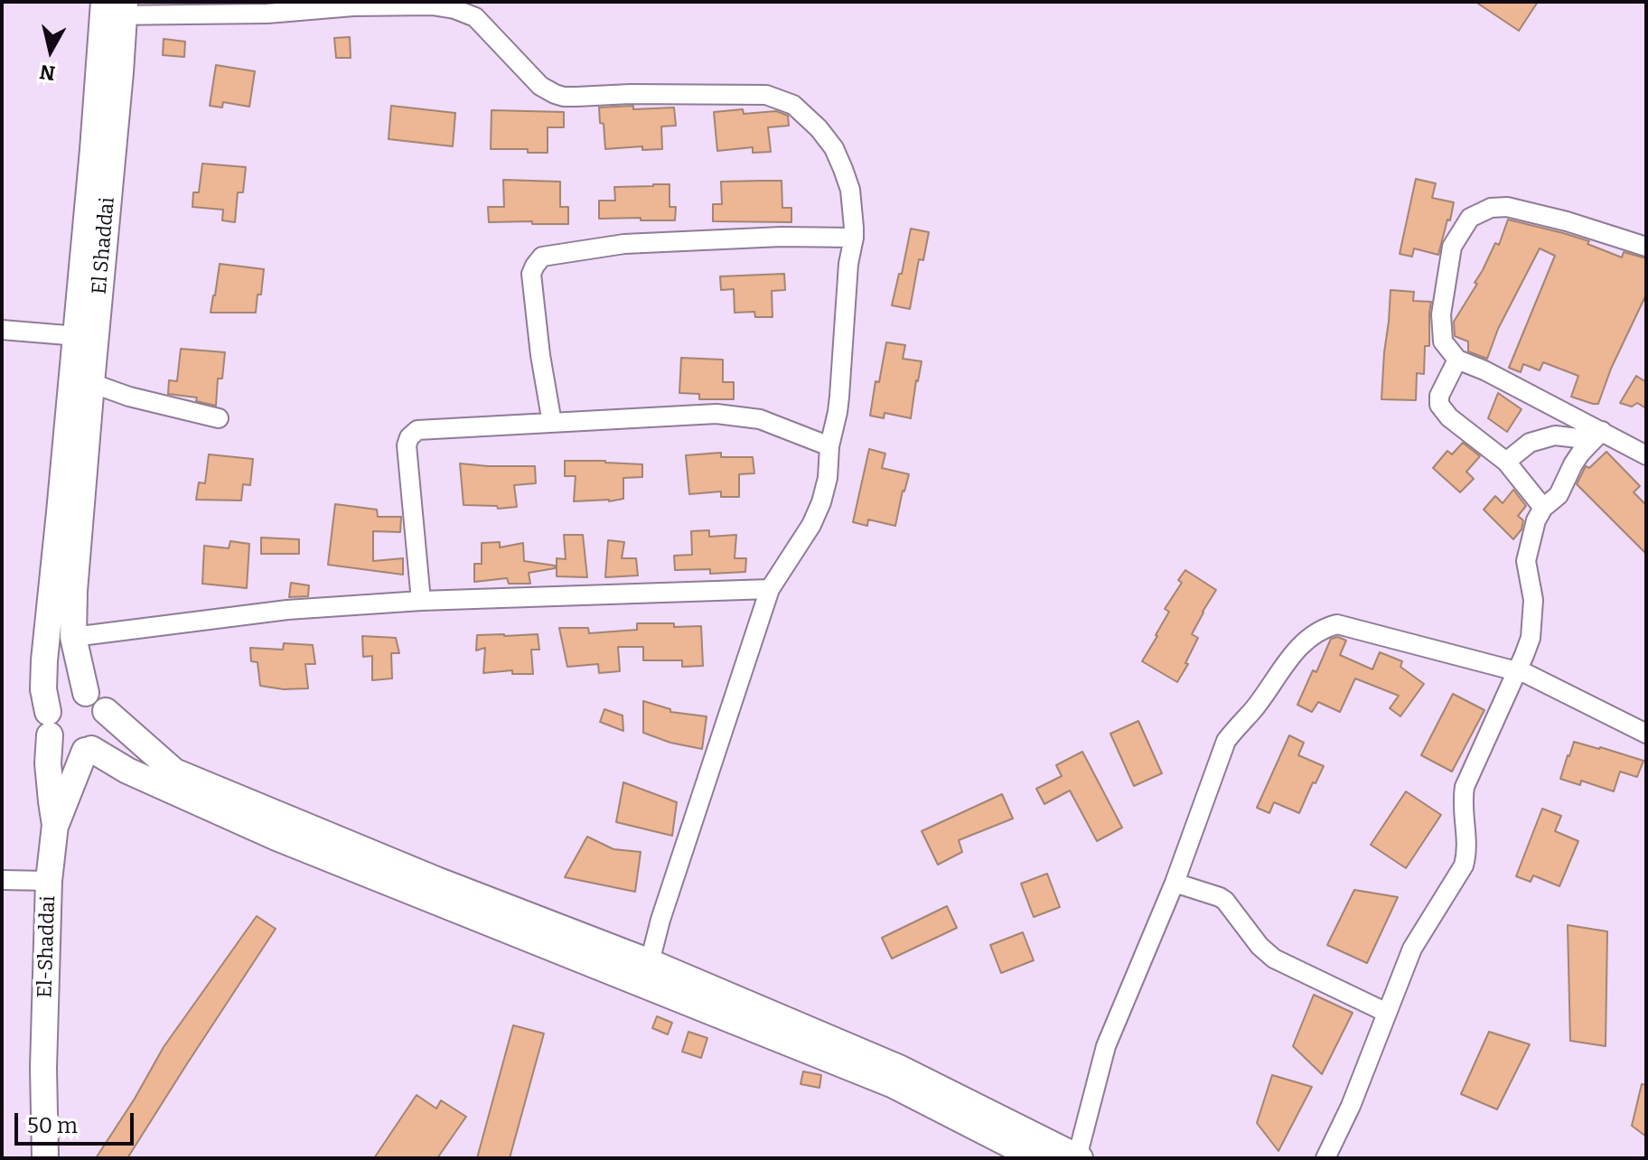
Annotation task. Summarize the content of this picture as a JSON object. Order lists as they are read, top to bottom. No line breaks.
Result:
{"streets":{"street":["El-Shaddai"]},"scale_bar":"50 m","north":"bottom"}
